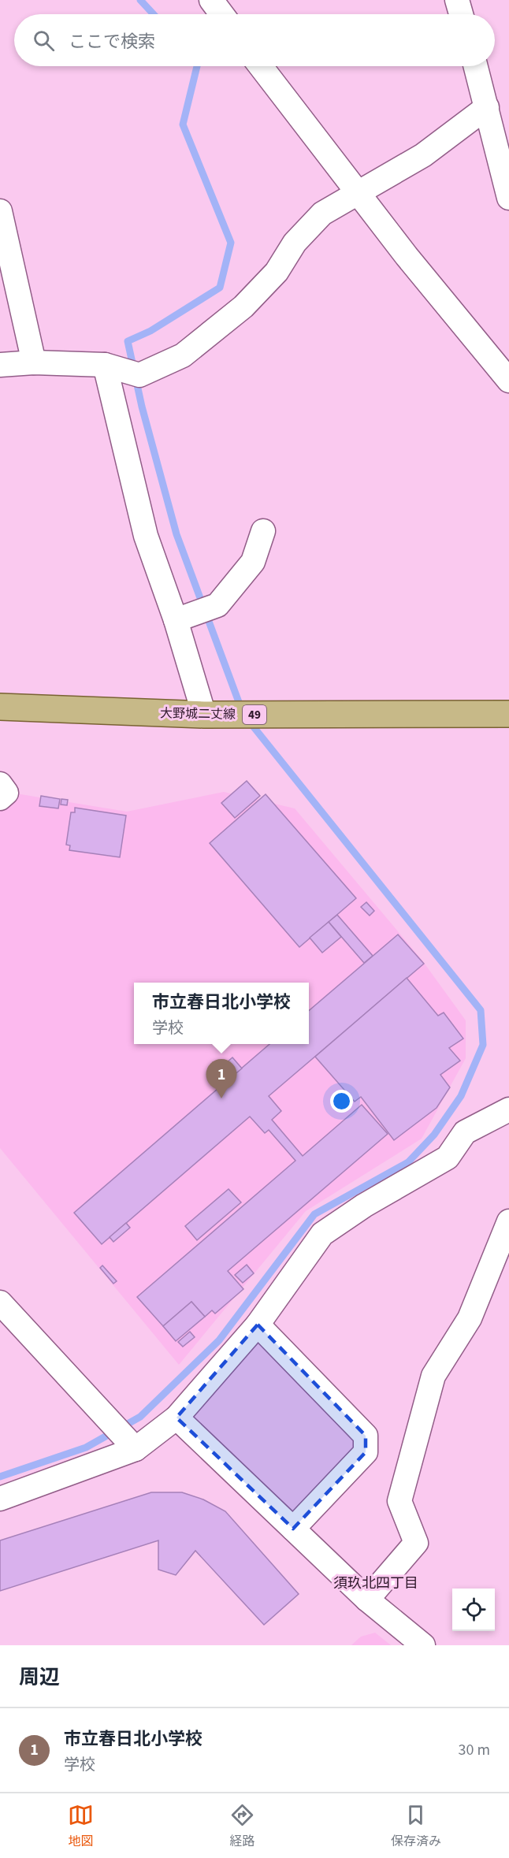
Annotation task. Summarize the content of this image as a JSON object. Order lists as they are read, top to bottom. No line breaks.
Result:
{"streets":{"main road":["大野城二丈線","49"]},"districts":["須玖北四丁目"],"page":{"search":"ここで検索","popup":["市立春日北小学校","学校"],"pins":"1","heading":"周辺","list":[{"mark":"1","name":"市立春日北小学校","note":"学校","value":"30 m"}],"nav":["地図","経路","保存済み"]}}
